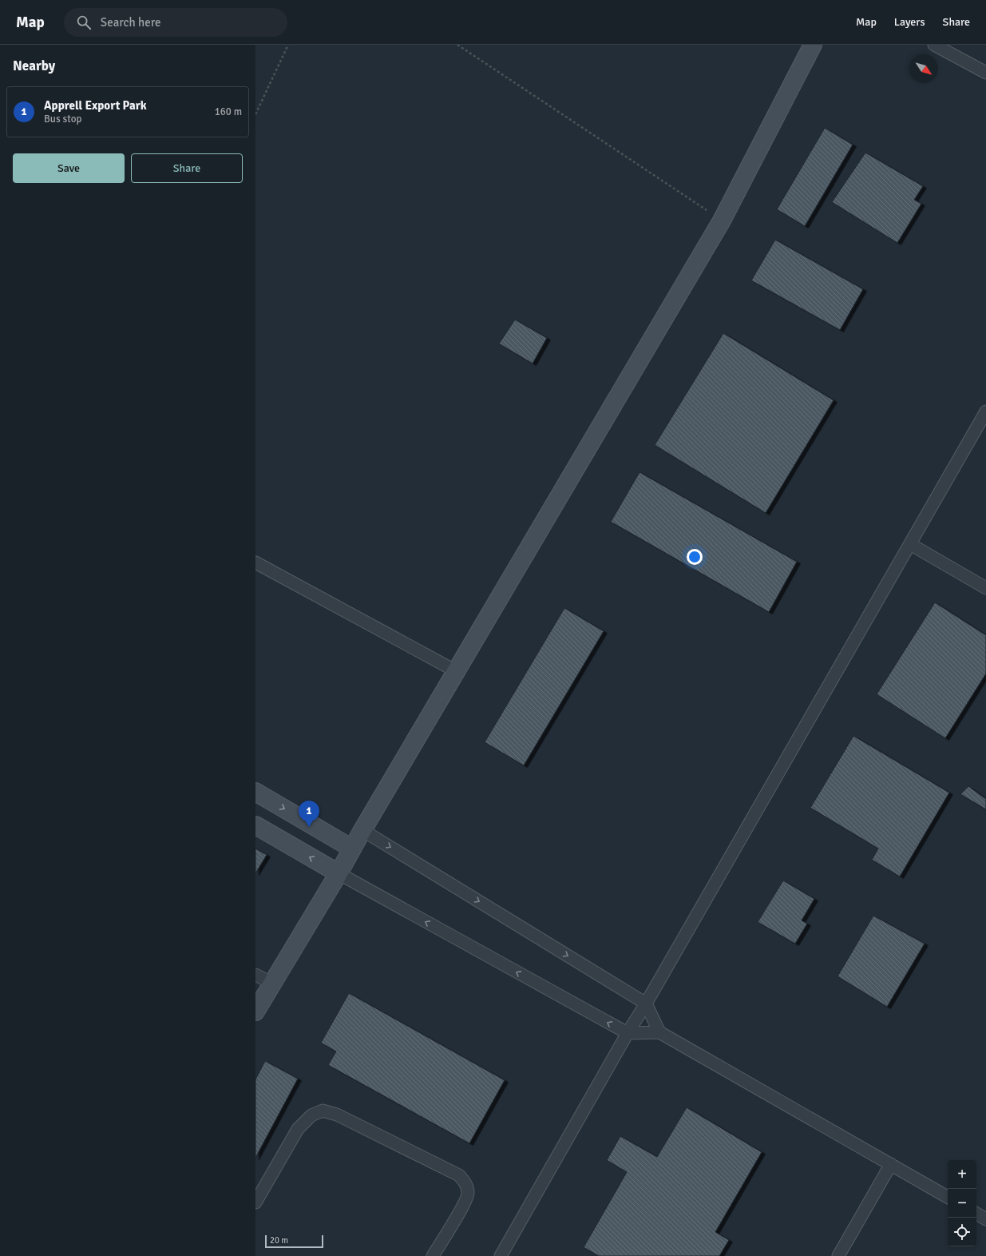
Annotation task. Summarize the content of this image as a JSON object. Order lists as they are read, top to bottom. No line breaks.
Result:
{"scale_bar":"20 m","north":"bottom right","page":{"header":"Map","search":"Search here","nav":["Map","Layers","Share"],"heading":"Nearby","list":[{"mark":"1","name":"Apprell Export Park","note":"Bus stop","value":"160 m"}],"buttons":["Save","Share"],"pins":"1","map_buttons":["+","−"],"scale":"20 m"}}
